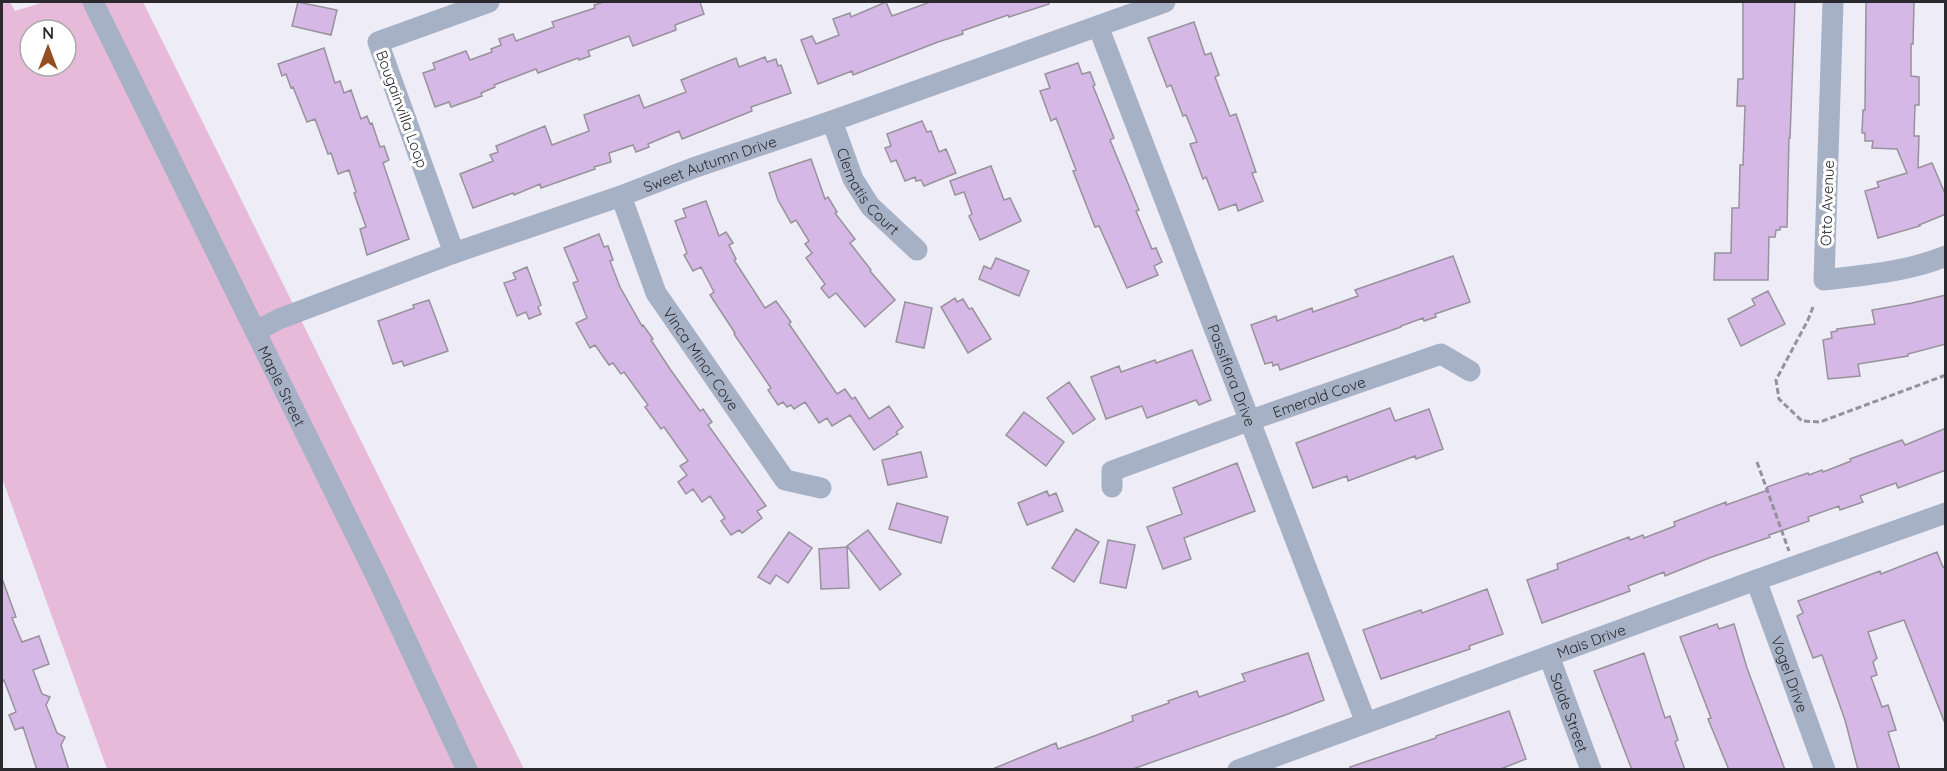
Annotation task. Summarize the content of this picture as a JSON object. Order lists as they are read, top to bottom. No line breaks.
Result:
{"streets":{"street":["Bougainvilla Loop","Sweet Autumn Drive","Clematis Court","Otto Avenue","Vinca Minor Cove","Passiflora Drive","Maple Street","Emerald Cove","Mais Drive","Vogel Drive","Saide Street"]},"crossings":[["Bougainvilla Loop","Sweet Autumn Drive"],["Sweet Autumn Drive","Clematis Court"],["Sweet Autumn Drive","Vinca Minor Cove"],["Sweet Autumn Drive","Passiflora Drive"],["Sweet Autumn Drive","Maple Street"],["Passiflora Drive","Emerald Cove"],["Passiflora Drive","Mais Drive"],["Mais Drive","Vogel Drive"],["Mais Drive","Saide Street"]],"north":"top"}
